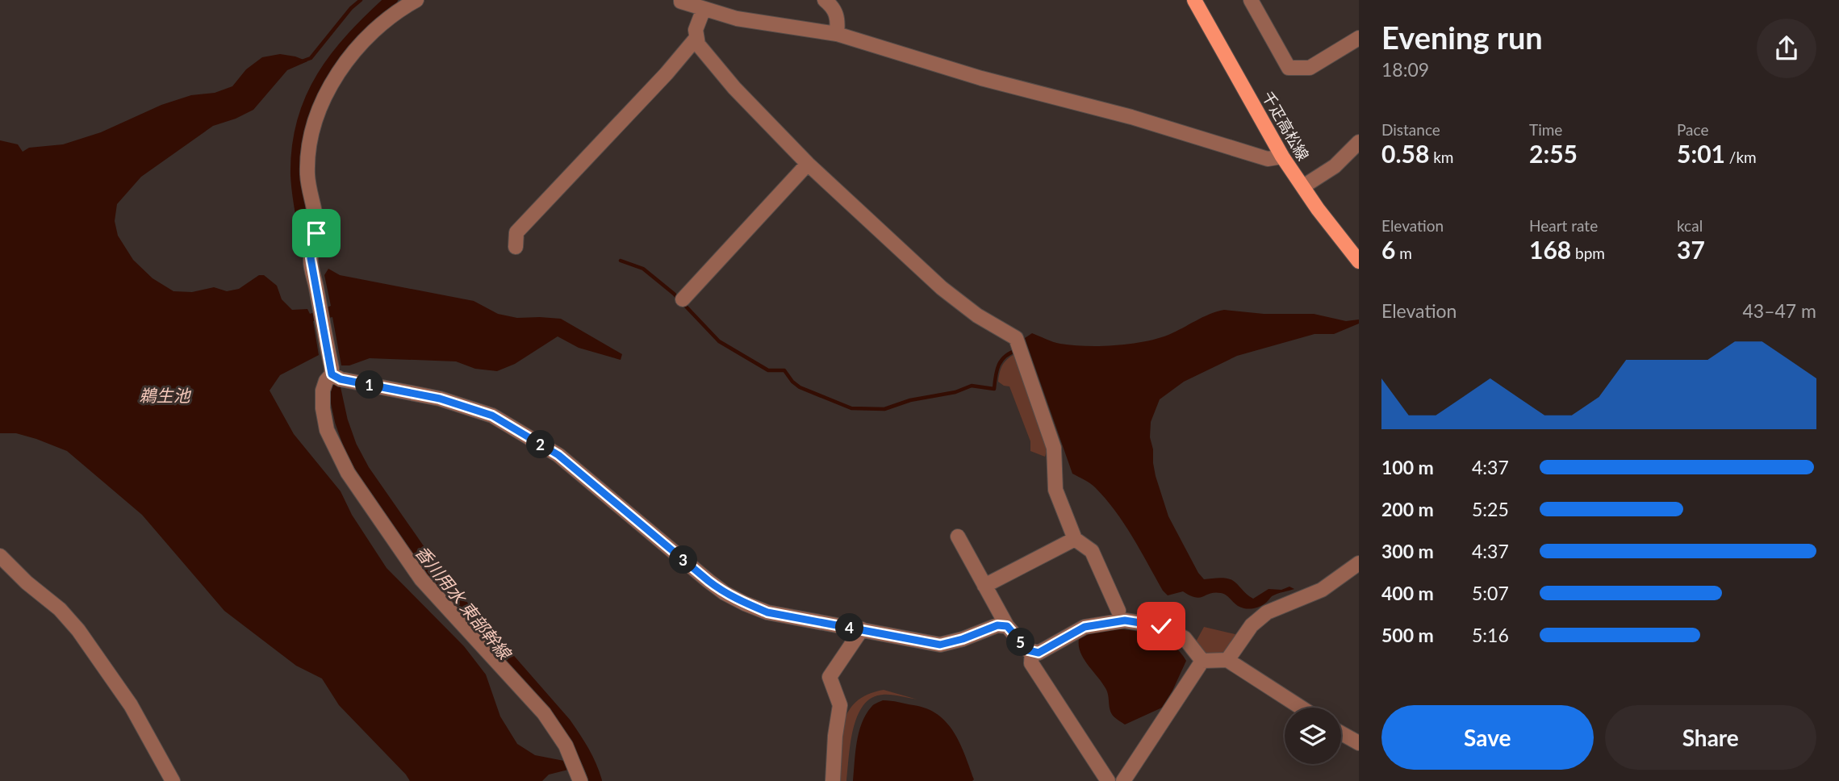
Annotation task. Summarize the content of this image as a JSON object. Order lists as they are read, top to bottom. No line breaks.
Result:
{"streets":{"main road":["千疋高松線"]},"water":["鵜生池","香川用水 東部幹線"],"page":{"heading":["Evening run","18:09"],"stats":[["Distance","0.58 km"],["Time","2:55"],["Pace","5:01 /km"],["Elevation","6 m"],["Heart rate","168 bpm"],["kcal","37"]],"chart":["Elevation","43–47 m"],"pins":["1","2","3","4","5"],"list":[{"name":"100 m","note":"4:37"},{"name":"200 m","note":"5:25"},{"name":"300 m","note":"4:37"},{"name":"400 m","note":"5:07"},{"name":"500 m","note":"5:16"}],"buttons":["Save","Share"]}}
